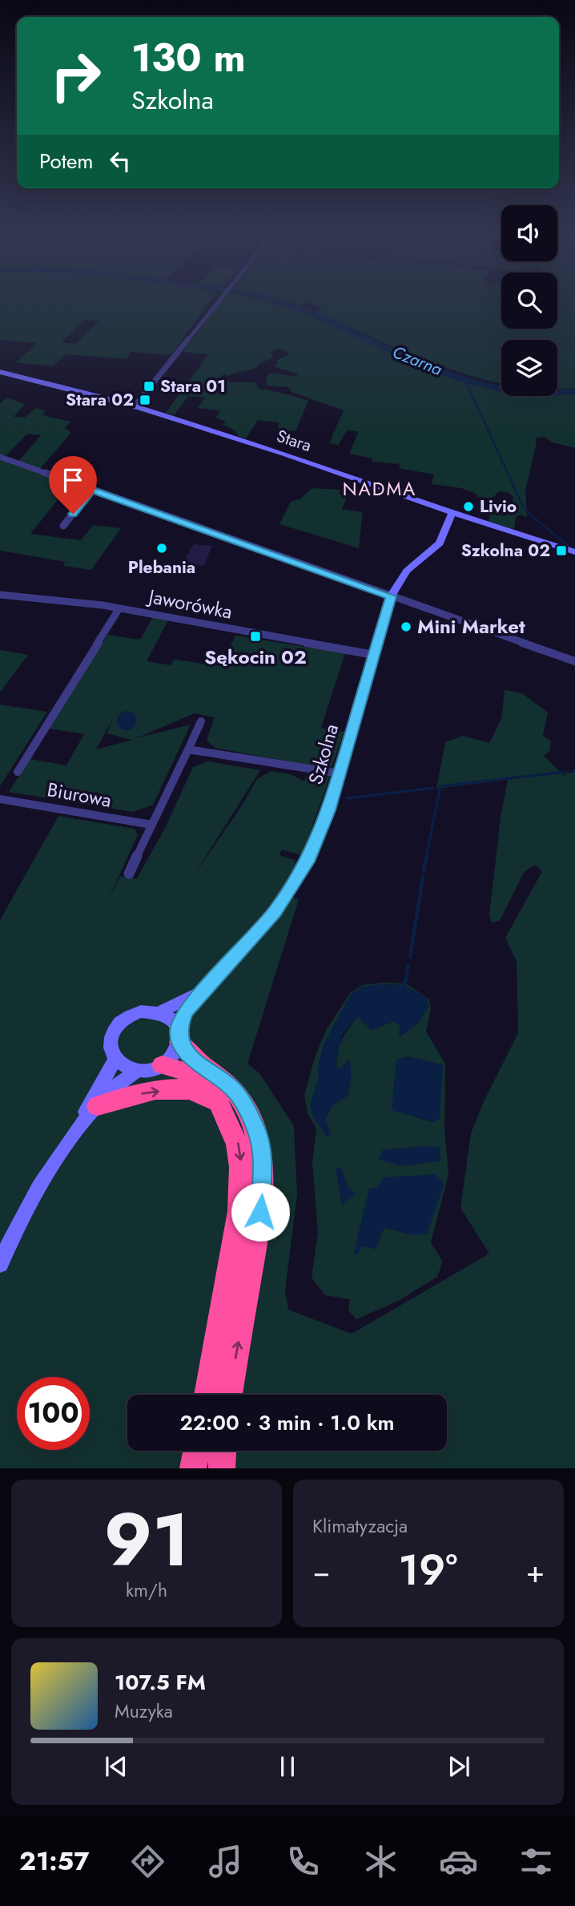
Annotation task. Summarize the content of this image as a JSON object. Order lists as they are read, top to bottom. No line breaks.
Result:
{"streets":{"street":["Stara","Jaworówka","Szkolna","Biurowa"]},"crossings":[["Stara","Szkolna"],["Jaworówka","Szkolna"]],"districts":["NADMA"],"water":["Czarna"],"places":{"transit":["Stara 01","Stara 02","Szkolna 02","Sękocin 02"],"other":["Livio","Plebania","Mini Market"]},"page":{"turn":["130 m","Szkolna"],"then":"Potem","limit":"100","trip":"22:00 · 3 min · 1.0 km","tile":[["91","km/h"],"Klimatyzacja"],"heat":["−","19°","+"],"song":["107.5 FM","Muzyka"],"tabs":"21:57"}}
